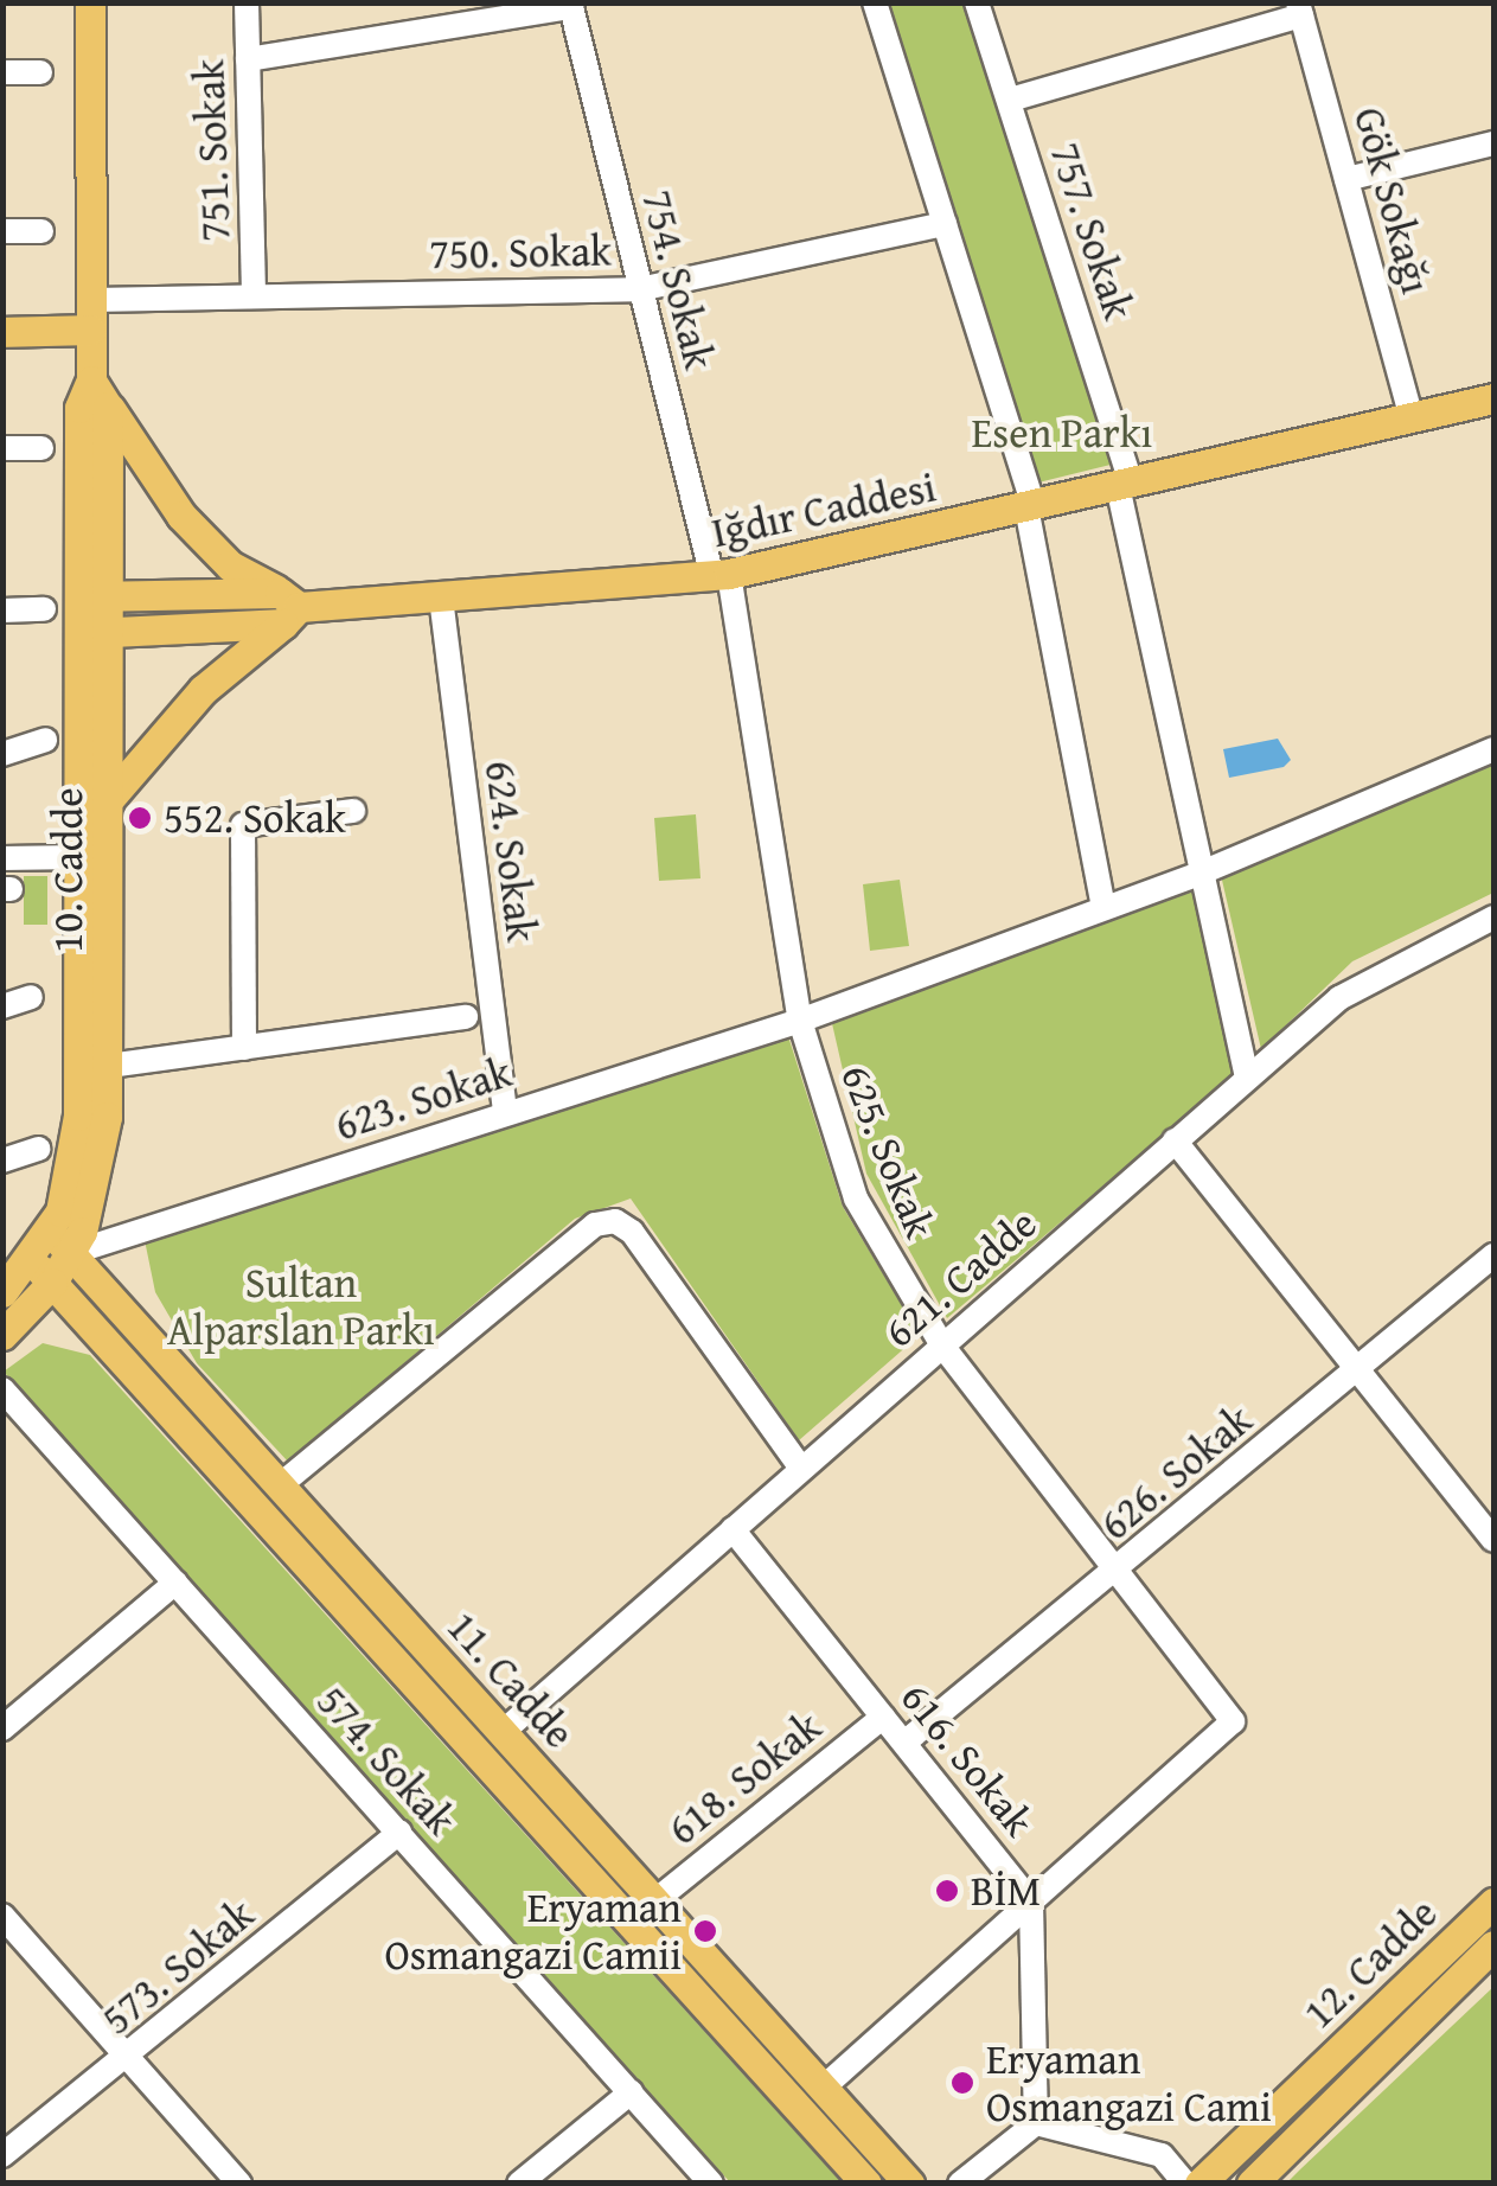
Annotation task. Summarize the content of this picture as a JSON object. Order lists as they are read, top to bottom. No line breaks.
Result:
{"streets":{"main road":["Iğdır Caddesi","10. Cadde","11. Cadde","12. Cadde"],"street":["751. Sokak","Gök Sokağı","757. Sokak","750. Sokak","754. Sokak","624. Sokak","623. Sokak","625. Sokak","621. Cadde","626. Sokak","616. Sokak","574. Sokak","618. Sokak","573. Sokak"]},"crossings":[["751. Sokak","750. Sokak"],["Gök Sokağı","Iğdır Caddesi"],["757. Sokak","Iğdır Caddesi"],["757. Sokak","623. Sokak"],["757. Sokak","621. Cadde"],["750. Sokak","754. Sokak"],["750. Sokak","10. Cadde"],["754. Sokak","Iğdır Caddesi"],["754. Sokak","625. Sokak"],["Iğdır Caddesi","624. Sokak"],["Iğdır Caddesi","10. Cadde"],["Iğdır Caddesi","625. Sokak"],["624. Sokak","623. Sokak"],["10. Cadde","623. Sokak"],["10. Cadde","11. Cadde"],["623. Sokak","625. Sokak"],["623. Sokak","11. Cadde"],["625. Sokak","621. Cadde"],["625. Sokak","626. Sokak"],["625. Sokak","616. Sokak"],["621. Cadde","11. Cadde"],["621. Cadde","616. Sokak"],["626. Sokak","616. Sokak"],["11. Cadde","618. Sokak"],["616. Sokak","618. Sokak"],["574. Sokak","573. Sokak"]],"parks":["Esen Parkı","Sultan Alparslan Parkı"],"places":["552. Sokak","BİM","Eryaman Osmangazi Camii","Eryaman Osmangazi Cami"]}
